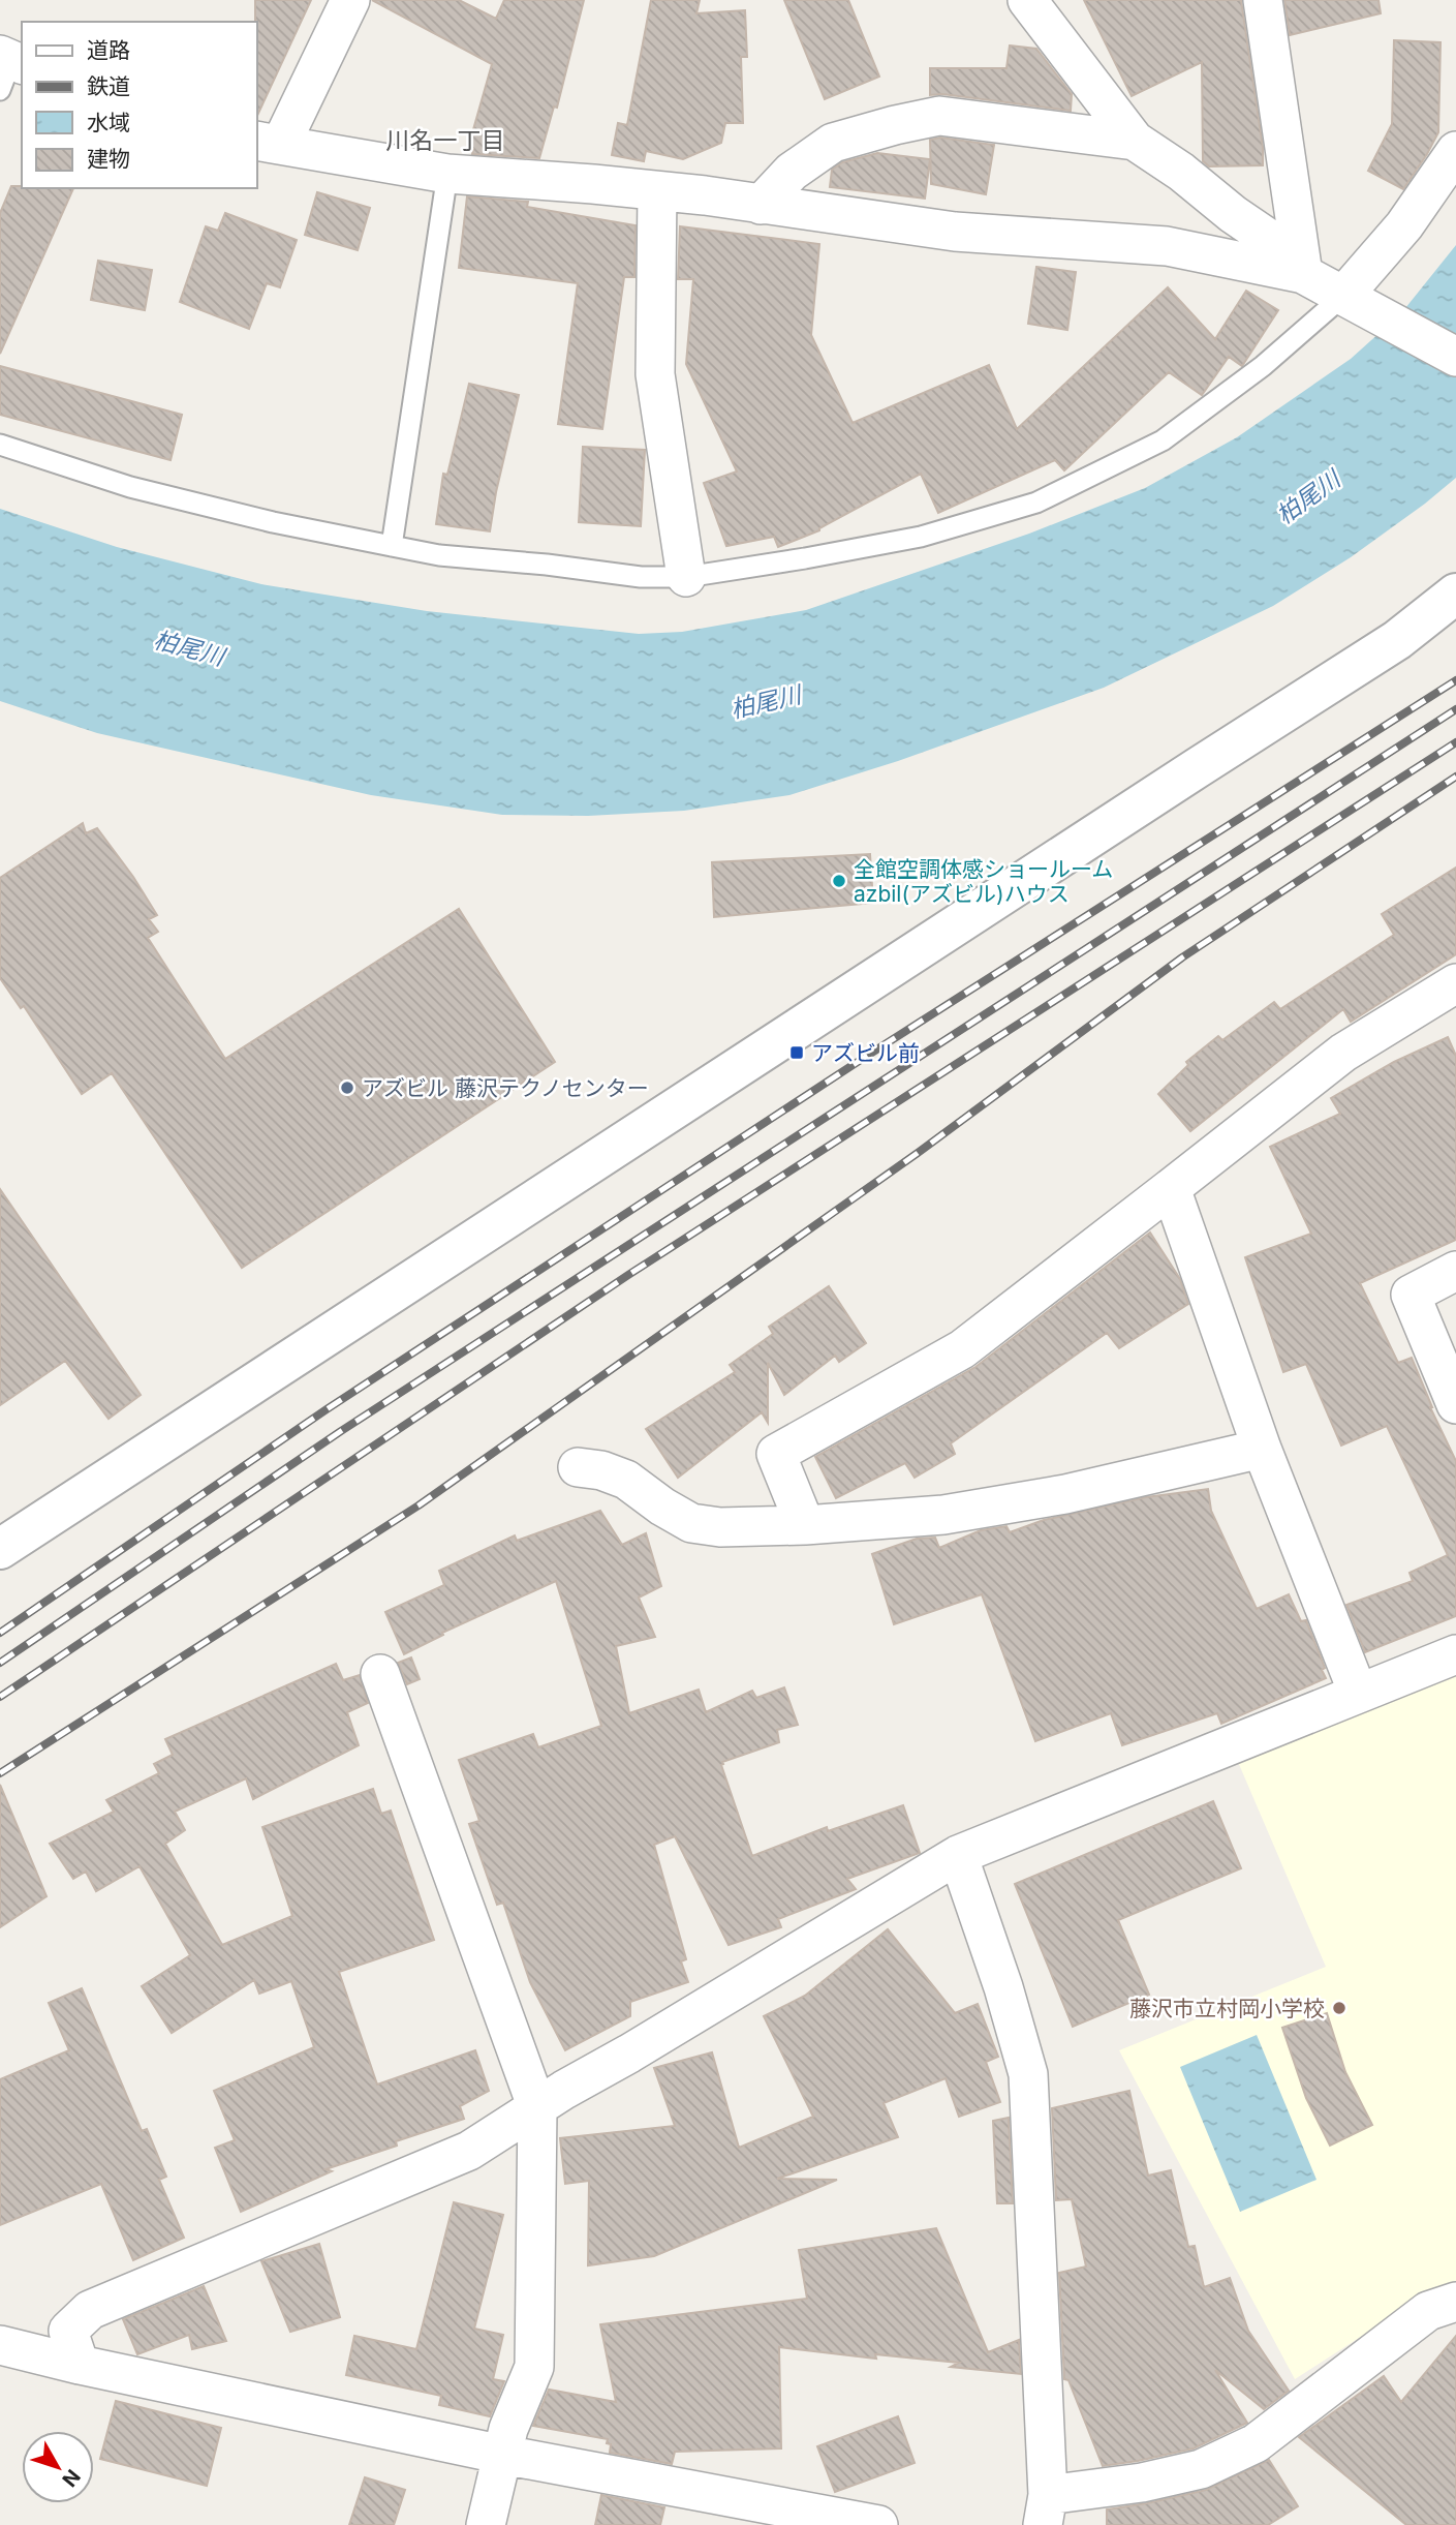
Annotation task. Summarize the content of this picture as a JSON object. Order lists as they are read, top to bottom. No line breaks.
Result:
{"districts":["川名一丁目"],"water":["柏尾川"],"places":{"other":["全館空調体感ショールーム azbil(アズビル)ハウス","アズビル 藤沢テクノセンター","藤沢市立村岡小学校"],"transit":["アズビル前"]},"legend":["道路","鉄道","水域","建物"],"north":"bottom right"}
